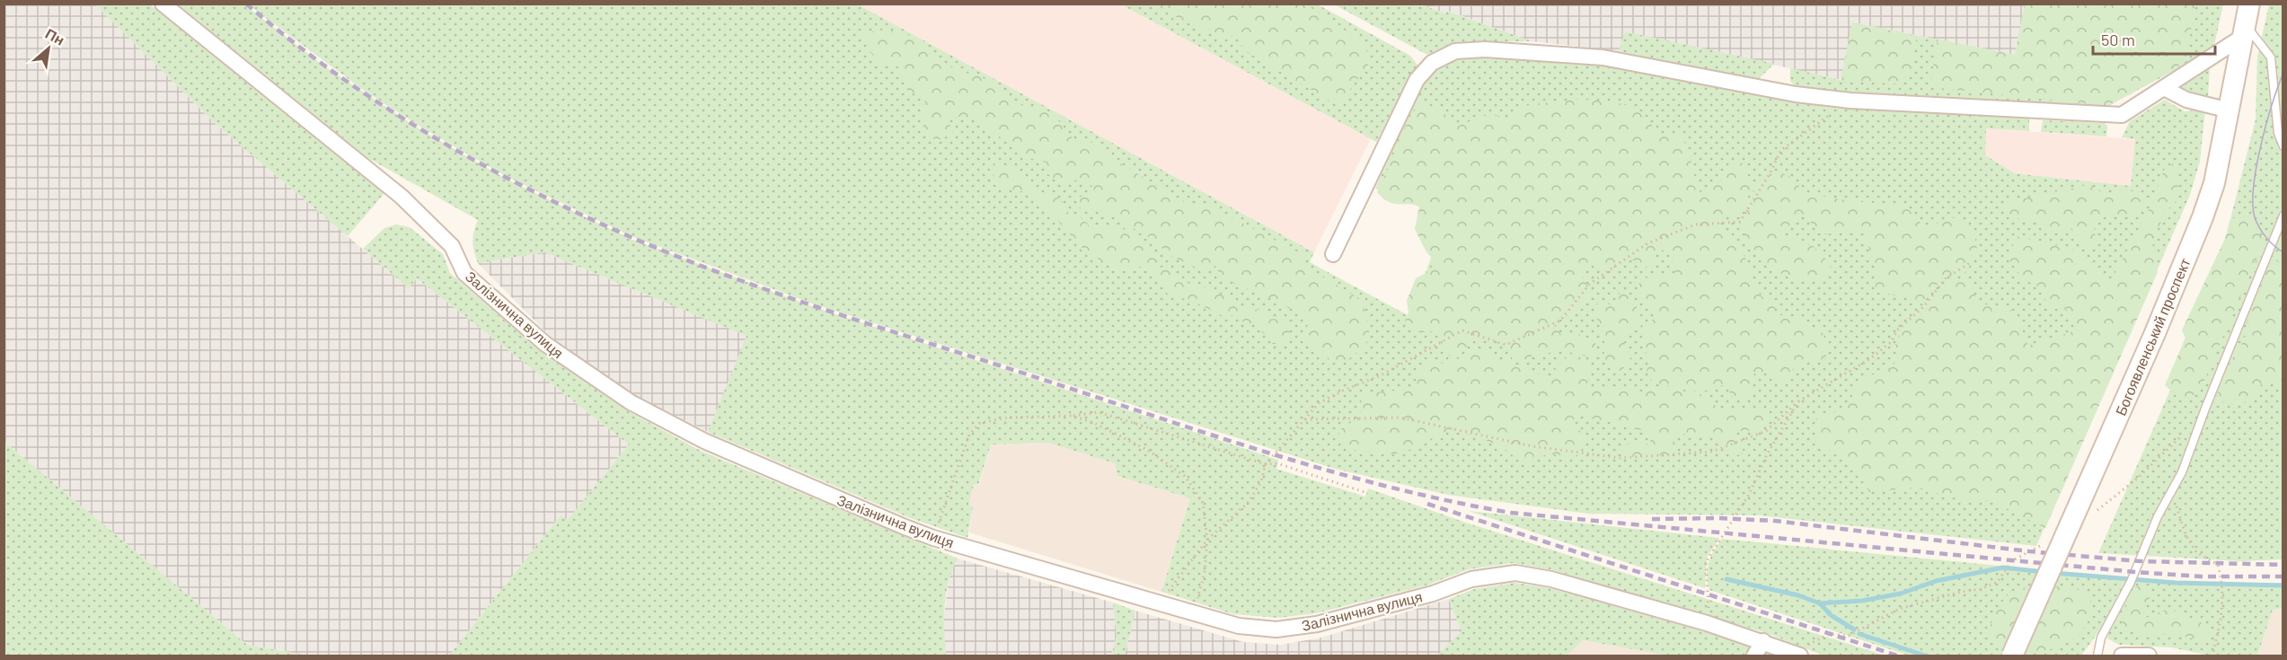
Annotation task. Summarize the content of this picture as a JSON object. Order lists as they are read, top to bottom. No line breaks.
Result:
{"streets":{"main road":["Богоявленський проспект"],"street":["Залізнична вулиця"]},"scale_bar":"50 m","north":"top right"}
